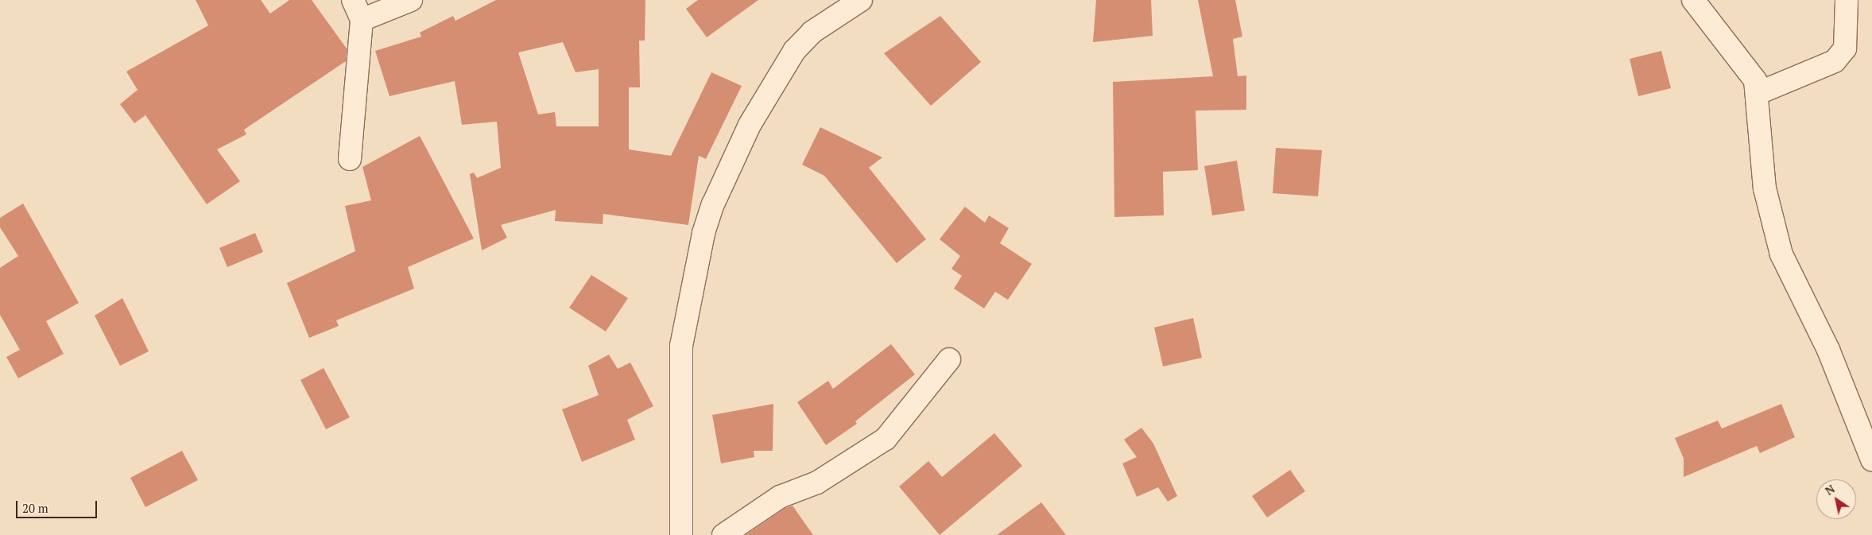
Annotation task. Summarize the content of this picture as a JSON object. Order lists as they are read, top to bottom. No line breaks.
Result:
{"scale_bar":"20 m","north":"top left"}
